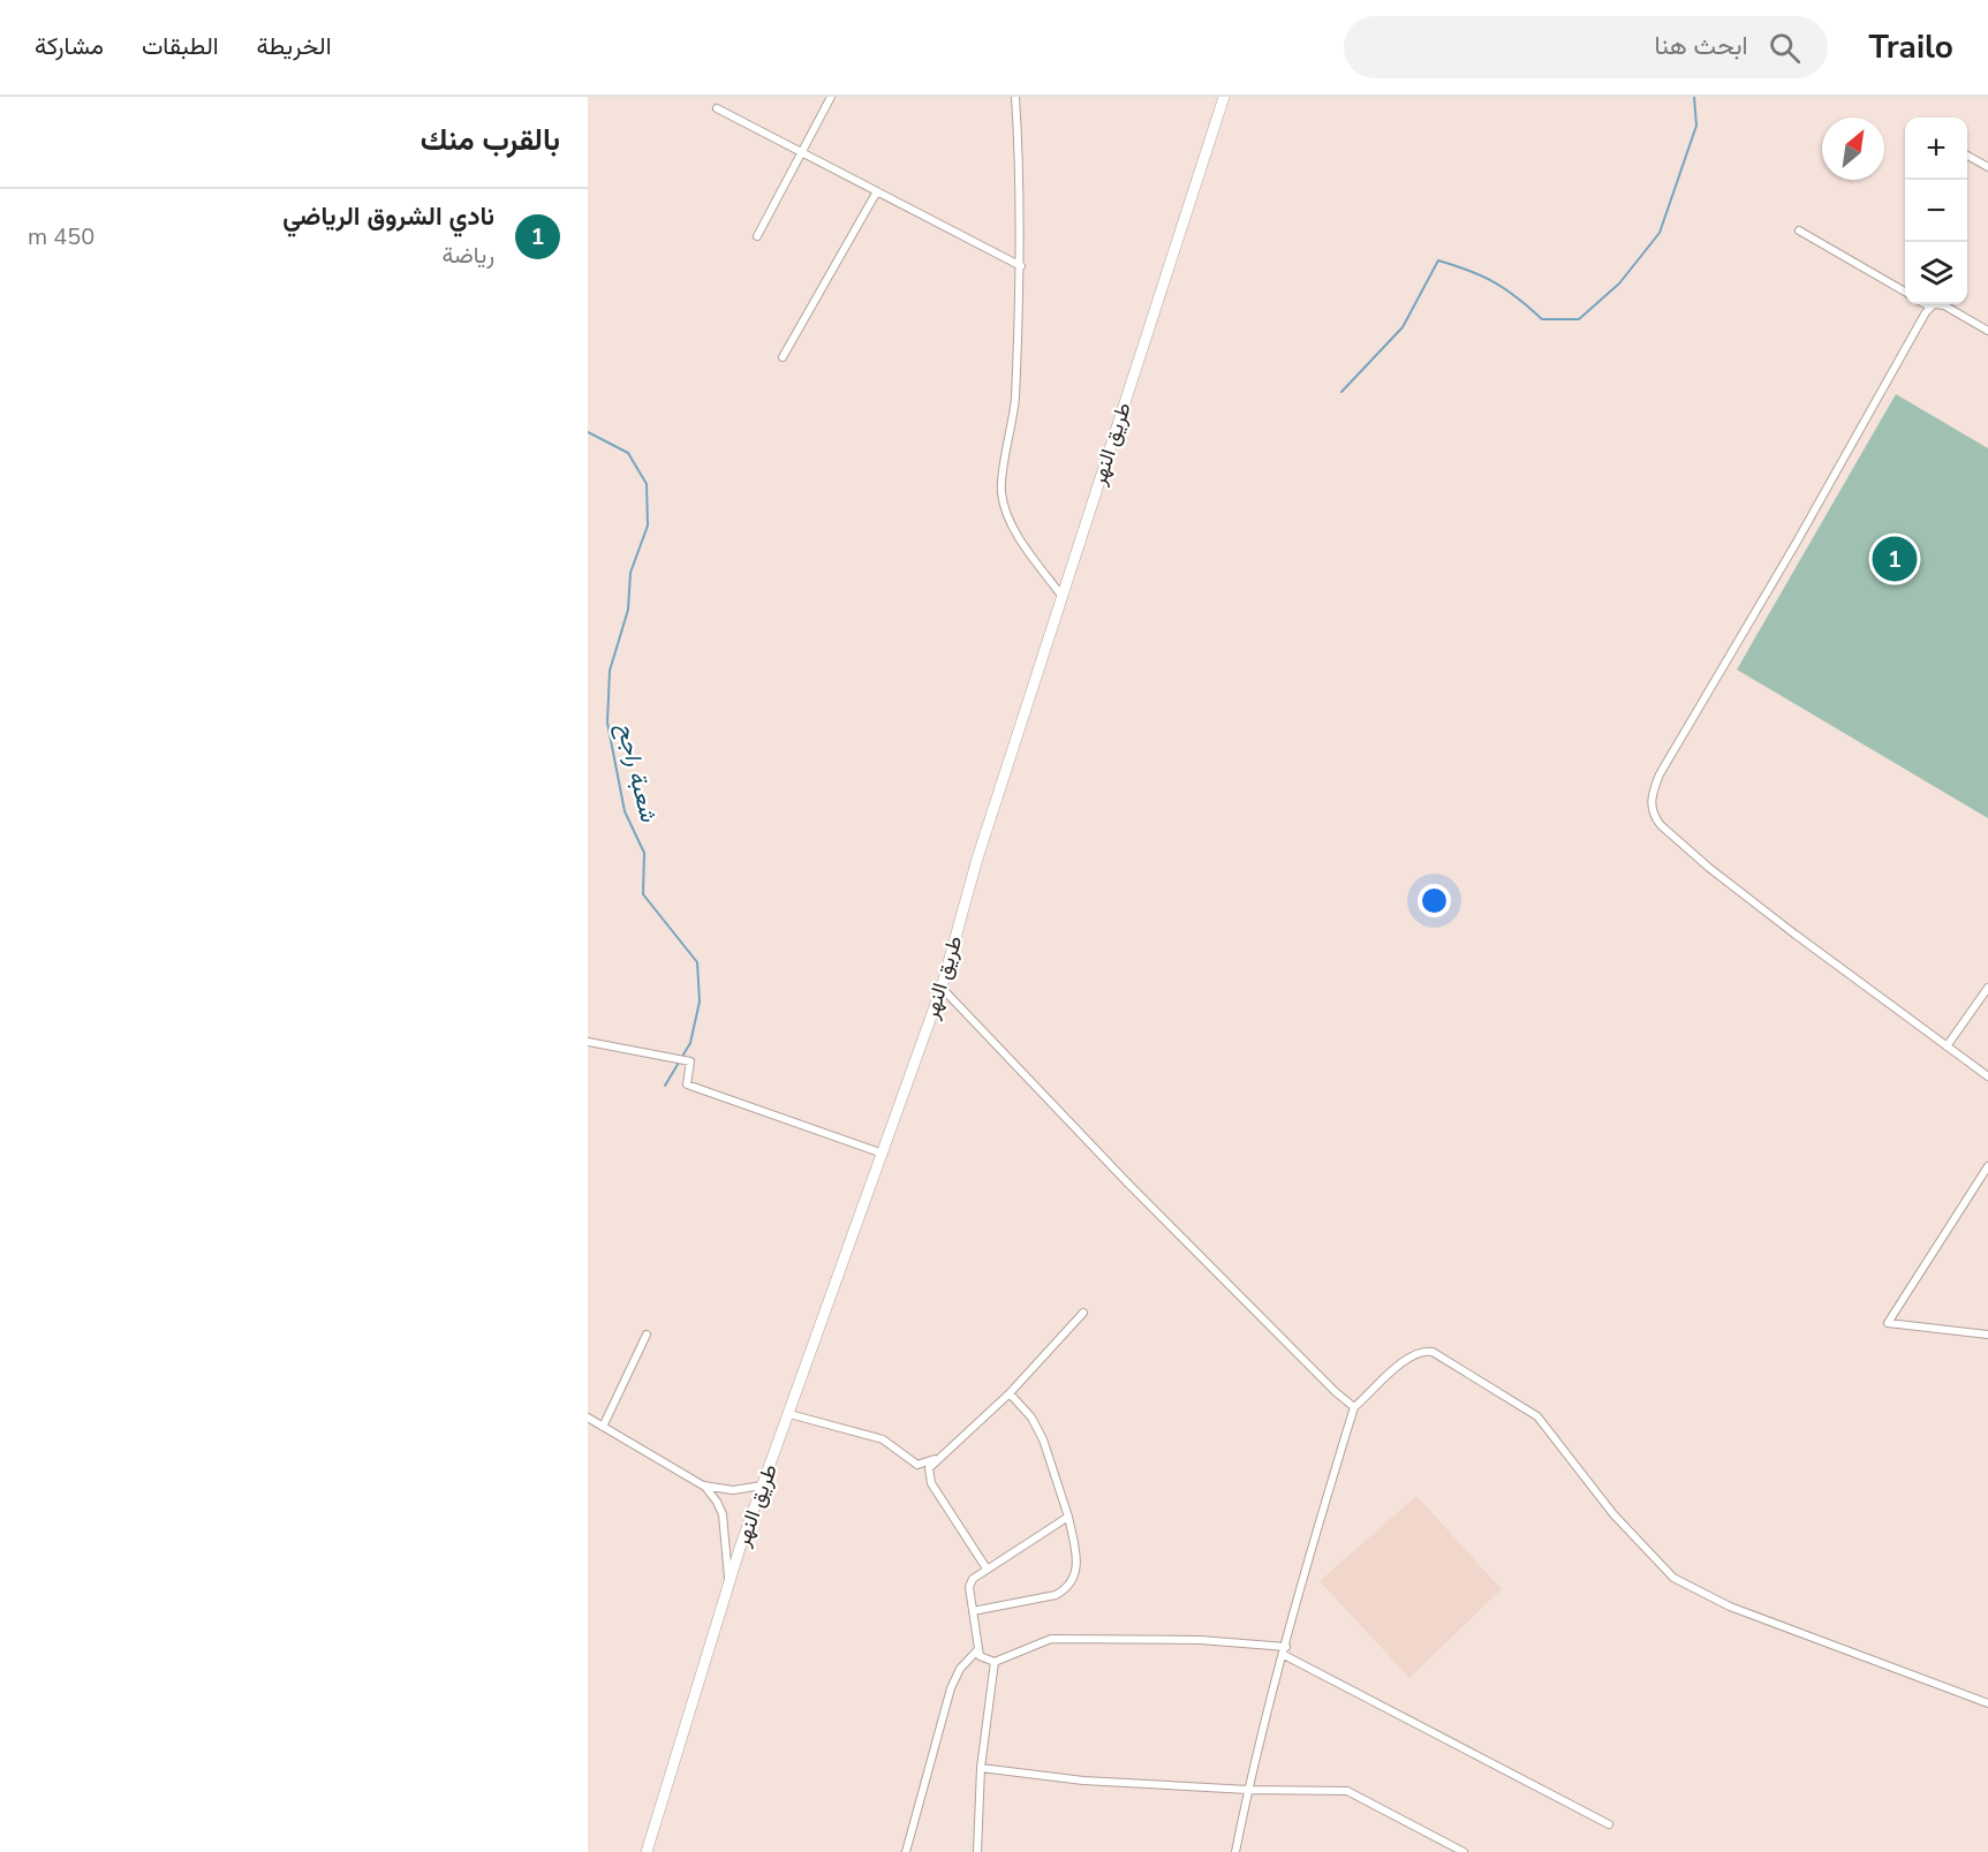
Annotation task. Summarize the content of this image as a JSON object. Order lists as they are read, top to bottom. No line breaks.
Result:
{"streets":{"main road":["طريق النهر"]},"water":["شعبة راجح"],"north":"top right","page":{"header":"Trailo","search":"ابحث هنا","nav":["الخريطة","الطبقات","مشاركة"],"heading":"بالقرب منك","map_buttons":["+","−"],"list":[{"mark":"1","name":"نادي الشروق الرياضي","note":"رياضة","value":"450 m"}],"pins":"1"}}
